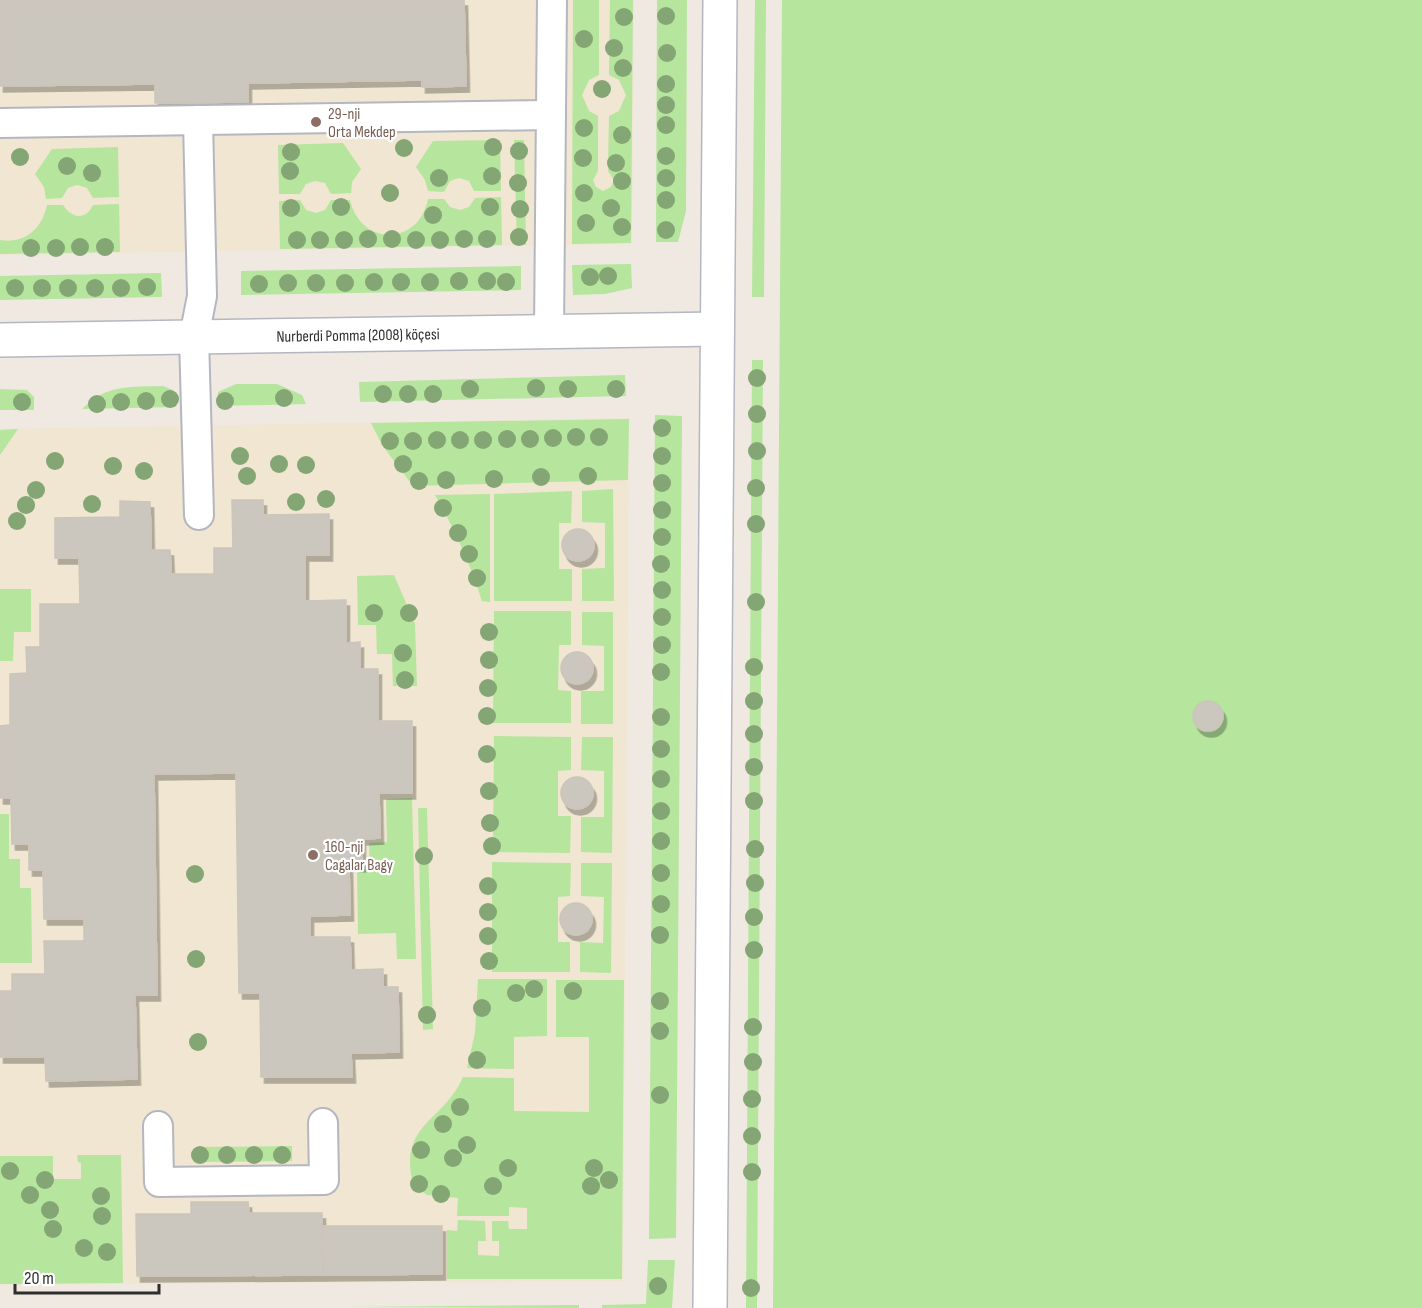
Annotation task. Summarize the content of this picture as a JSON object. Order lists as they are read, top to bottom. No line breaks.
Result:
{"streets":{"street":["Nurberdi Pomma (2008) köçesi"]},"places":["29-nji Orta Mekdep","160-nji Cagalar Bagy"],"scale_bar":"20 m"}
